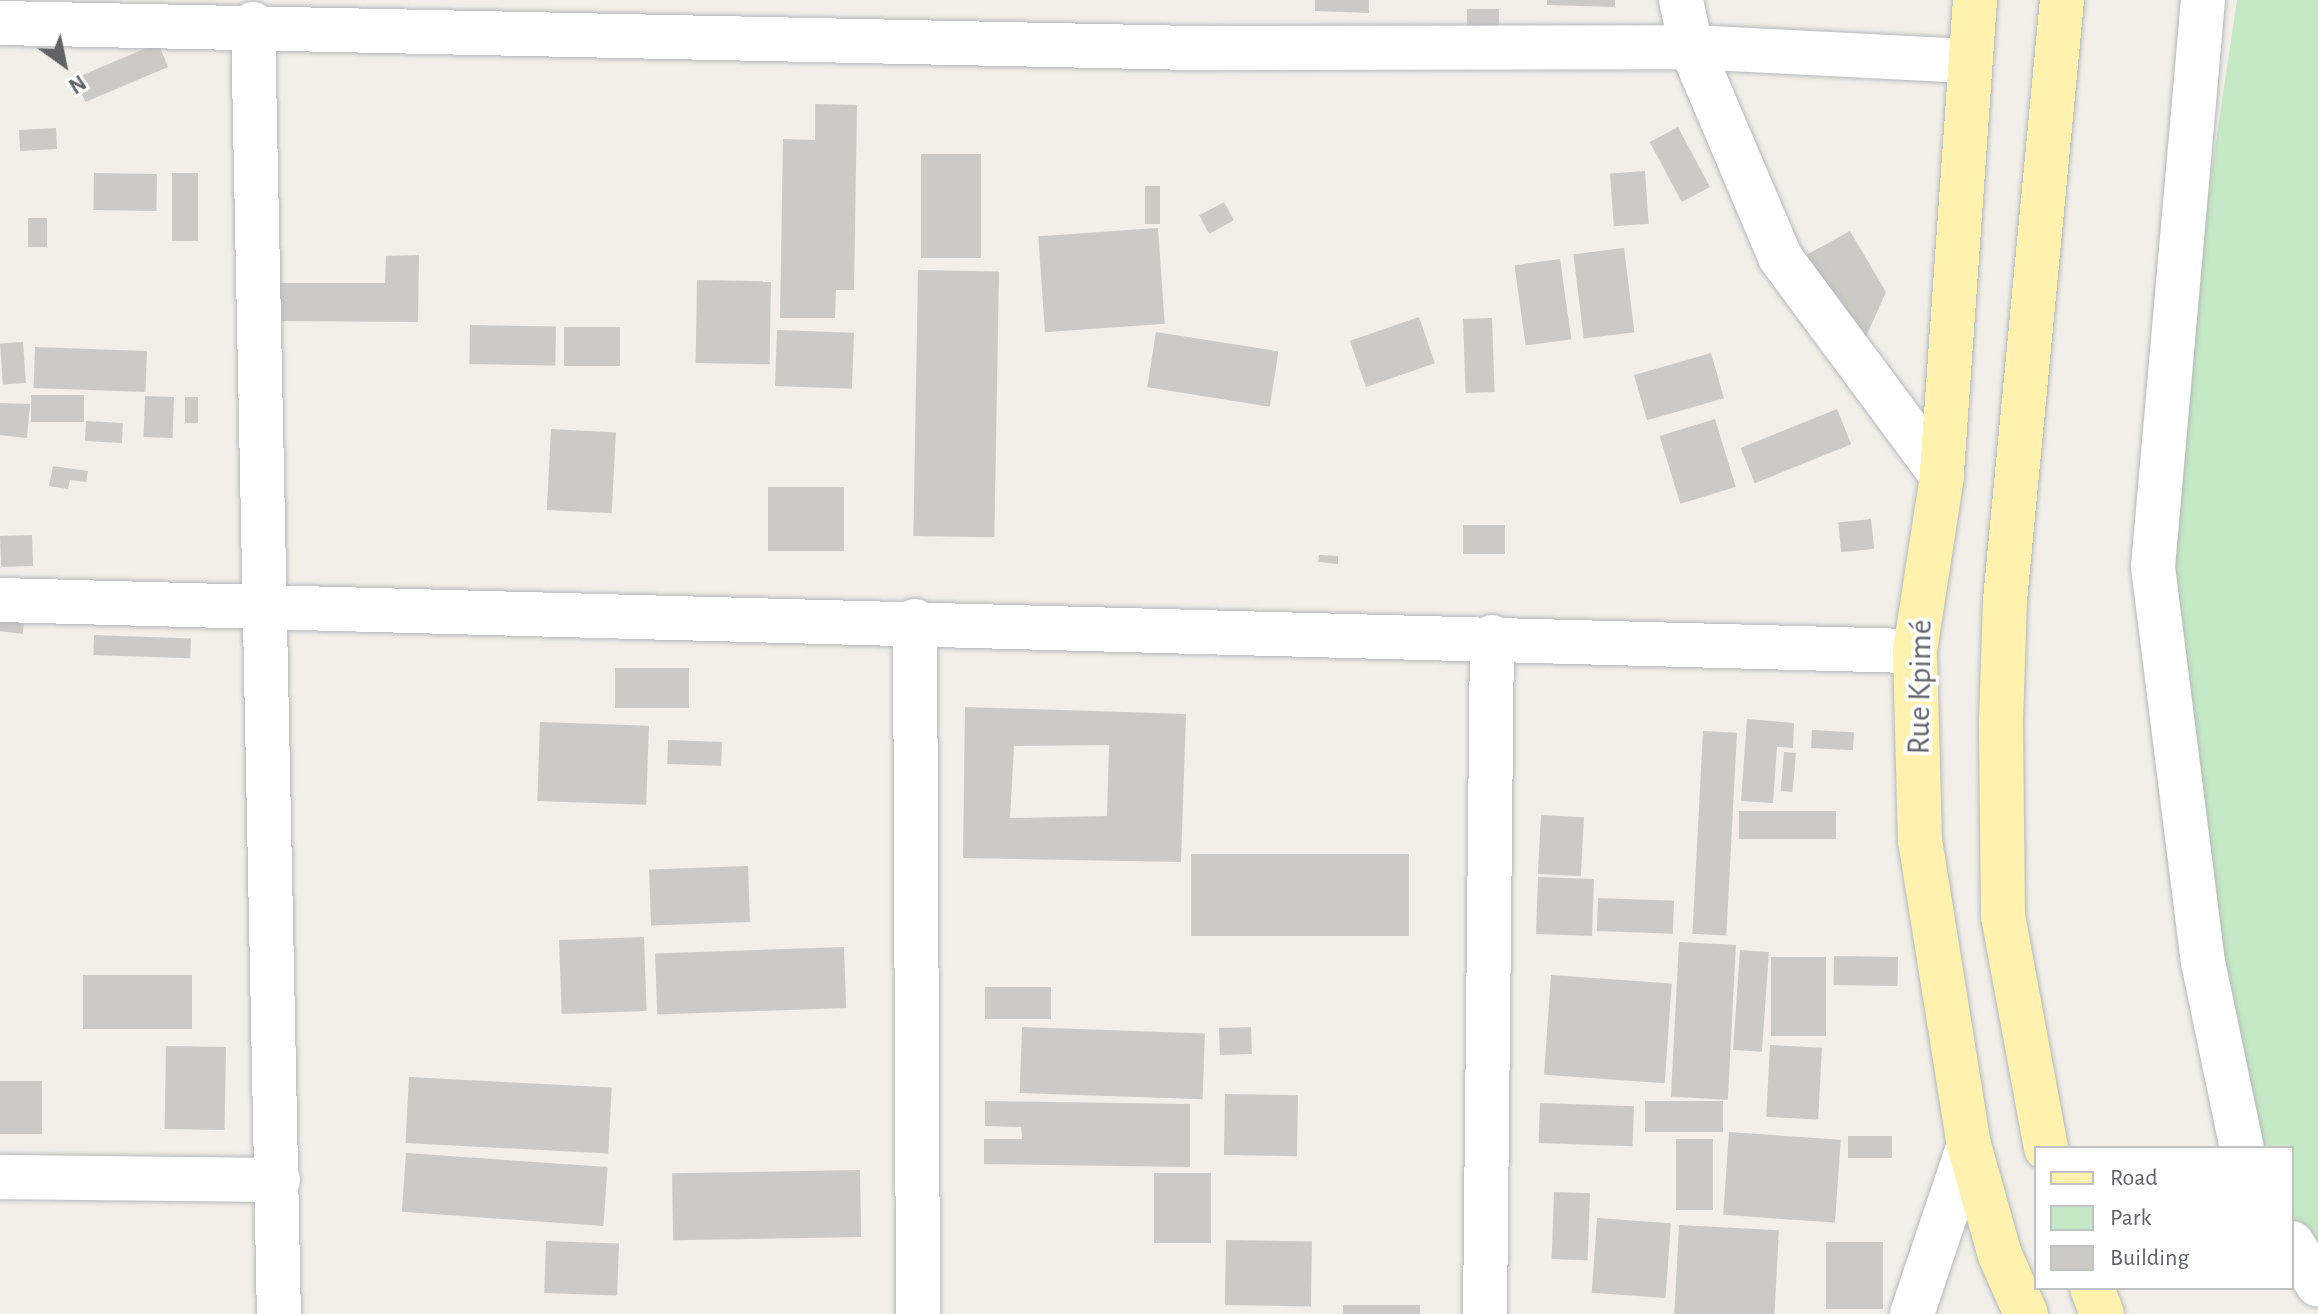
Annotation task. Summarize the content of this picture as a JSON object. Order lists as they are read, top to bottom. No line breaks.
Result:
{"streets":{"main road":["Rue Kpimé"]},"legend":["Road","Park","Building"],"north":"bottom right"}
